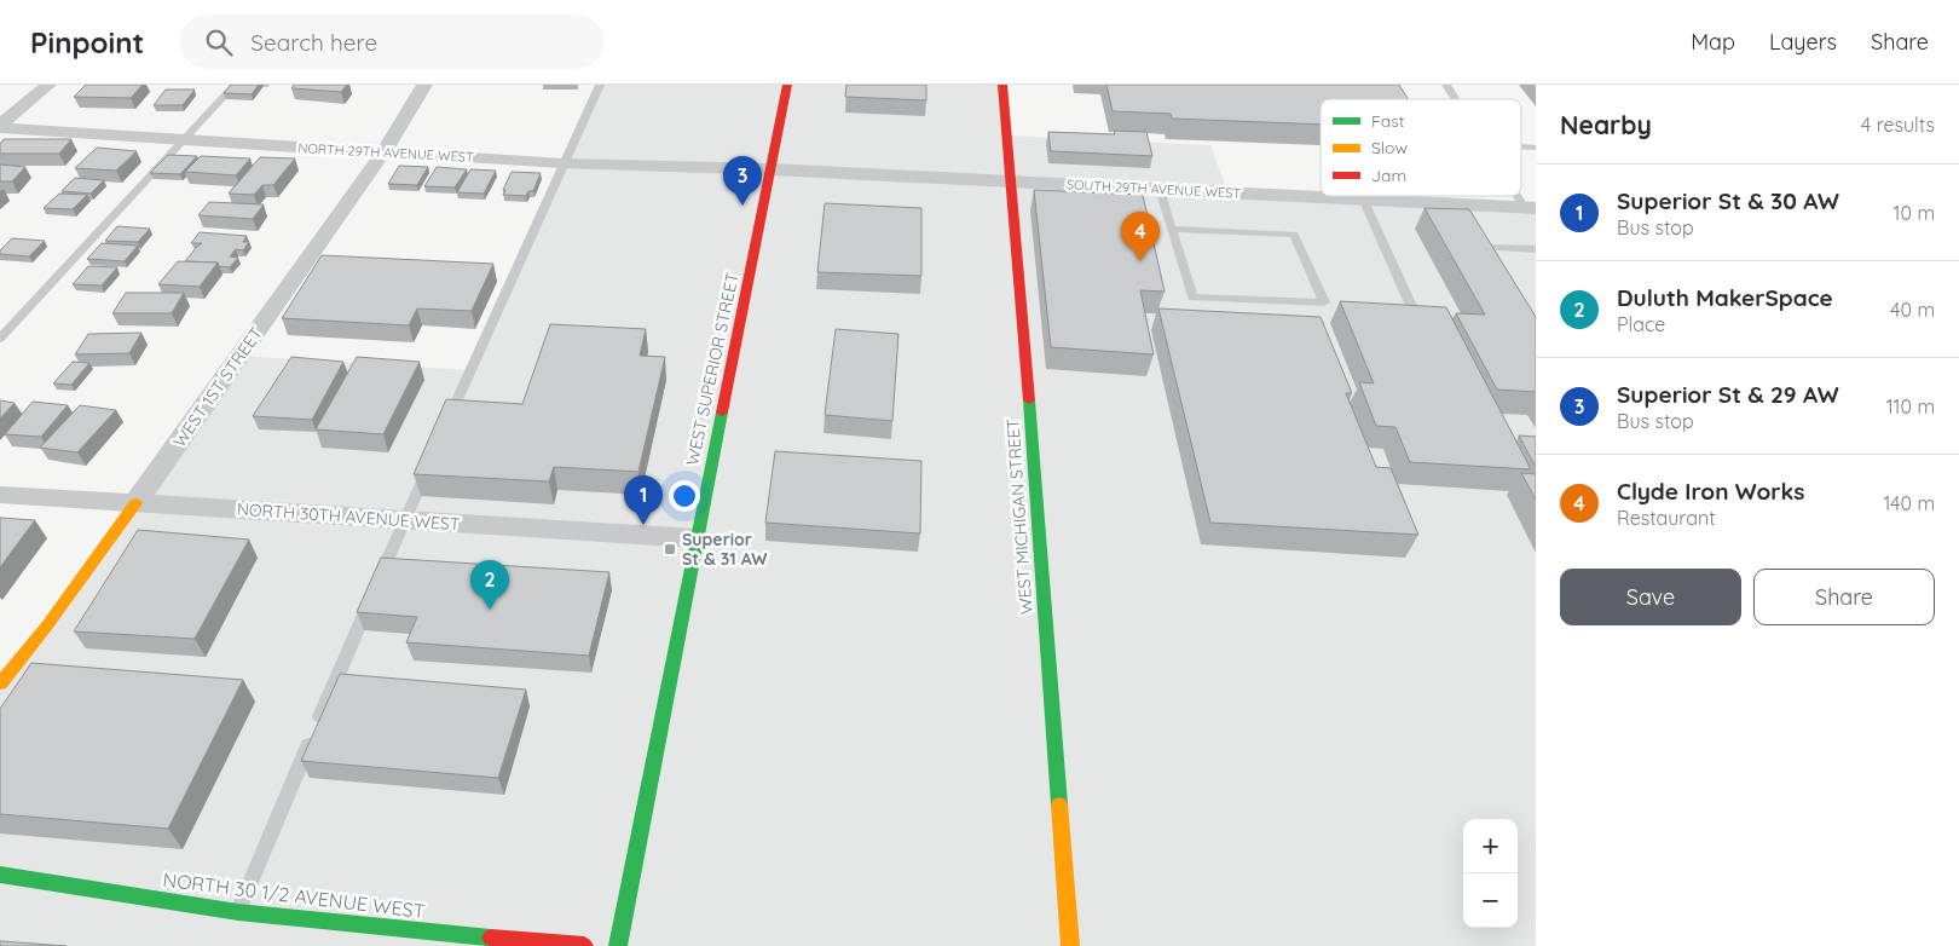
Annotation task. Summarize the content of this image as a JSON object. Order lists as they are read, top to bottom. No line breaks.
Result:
{"streets":{"street":["NORTH 29TH AVENUE WEST","SOUTH 29TH AVENUE WEST","WEST SUPERIOR STREET","WEST 1ST STREET","NORTH 30TH AVENUE WEST","WEST MICHIGAN STREET","NORTH 30 1/2 AVENUE WEST"]},"crossings":[["NORTH 29TH AVENUE WEST","SOUTH 29TH AVENUE WEST"],["NORTH 29TH AVENUE WEST","WEST SUPERIOR STREET"],["NORTH 29TH AVENUE WEST","WEST 1ST STREET"],["SOUTH 29TH AVENUE WEST","WEST SUPERIOR STREET"],["SOUTH 29TH AVENUE WEST","WEST MICHIGAN STREET"],["WEST SUPERIOR STREET","NORTH 30TH AVENUE WEST"],["WEST 1ST STREET","NORTH 30TH AVENUE WEST"]],"places":{"transit":["Superior St & 31 AW"]},"legend":["Fast","Slow","Jam"],"page":{"header":"Pinpoint","search":"Search here","nav":["Map","Layers","Share"],"heading":["Nearby","4 results"],"pins":["3","4","1","2"],"list":[{"mark":"1","name":"Superior St & 30 AW","note":"Bus stop","value":"10 m"},{"mark":"2","name":"Duluth MakerSpace","note":"Place","value":"40 m"},{"mark":"3","name":"Superior St & 29 AW","note":"Bus stop","value":"110 m"},{"mark":"4","name":"Clyde Iron Works","note":"Restaurant","value":"140 m"}],"buttons":["Save","Share"],"map_buttons":["+","−"]}}
